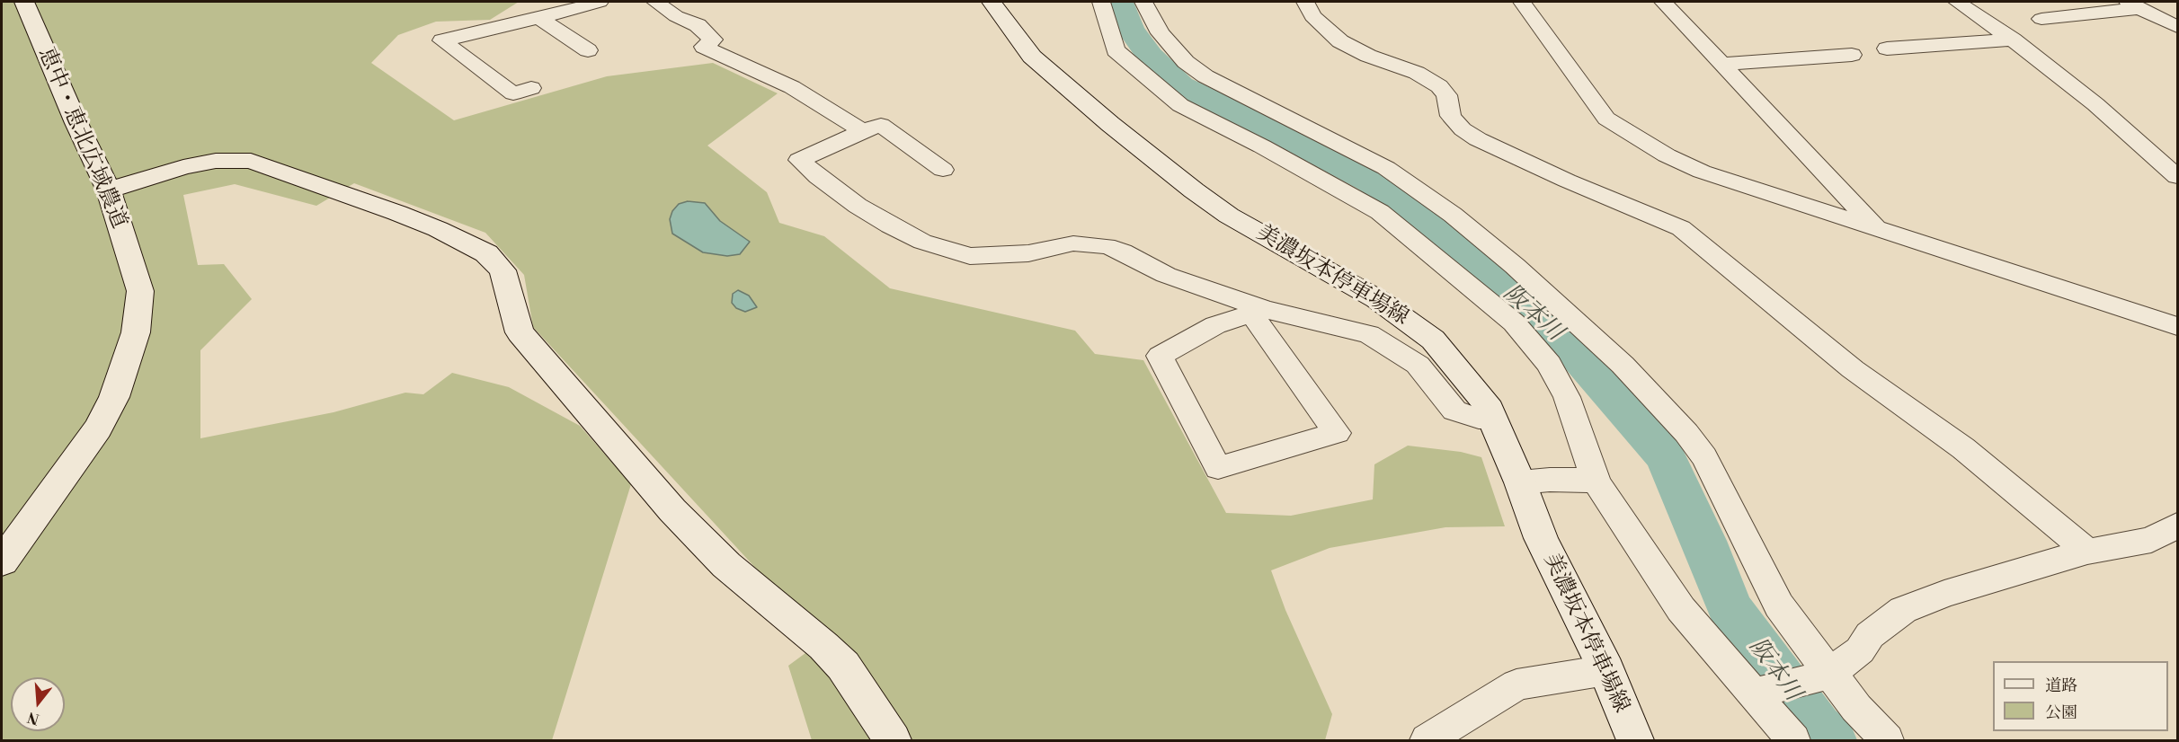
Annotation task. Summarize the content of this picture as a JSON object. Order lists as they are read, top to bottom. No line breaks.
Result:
{"streets":{"street":["恵中・恵北広域農道","美濃坂本停車場線"]},"water":["阪本川"],"legend":["道路","公園"],"north":"bottom"}
